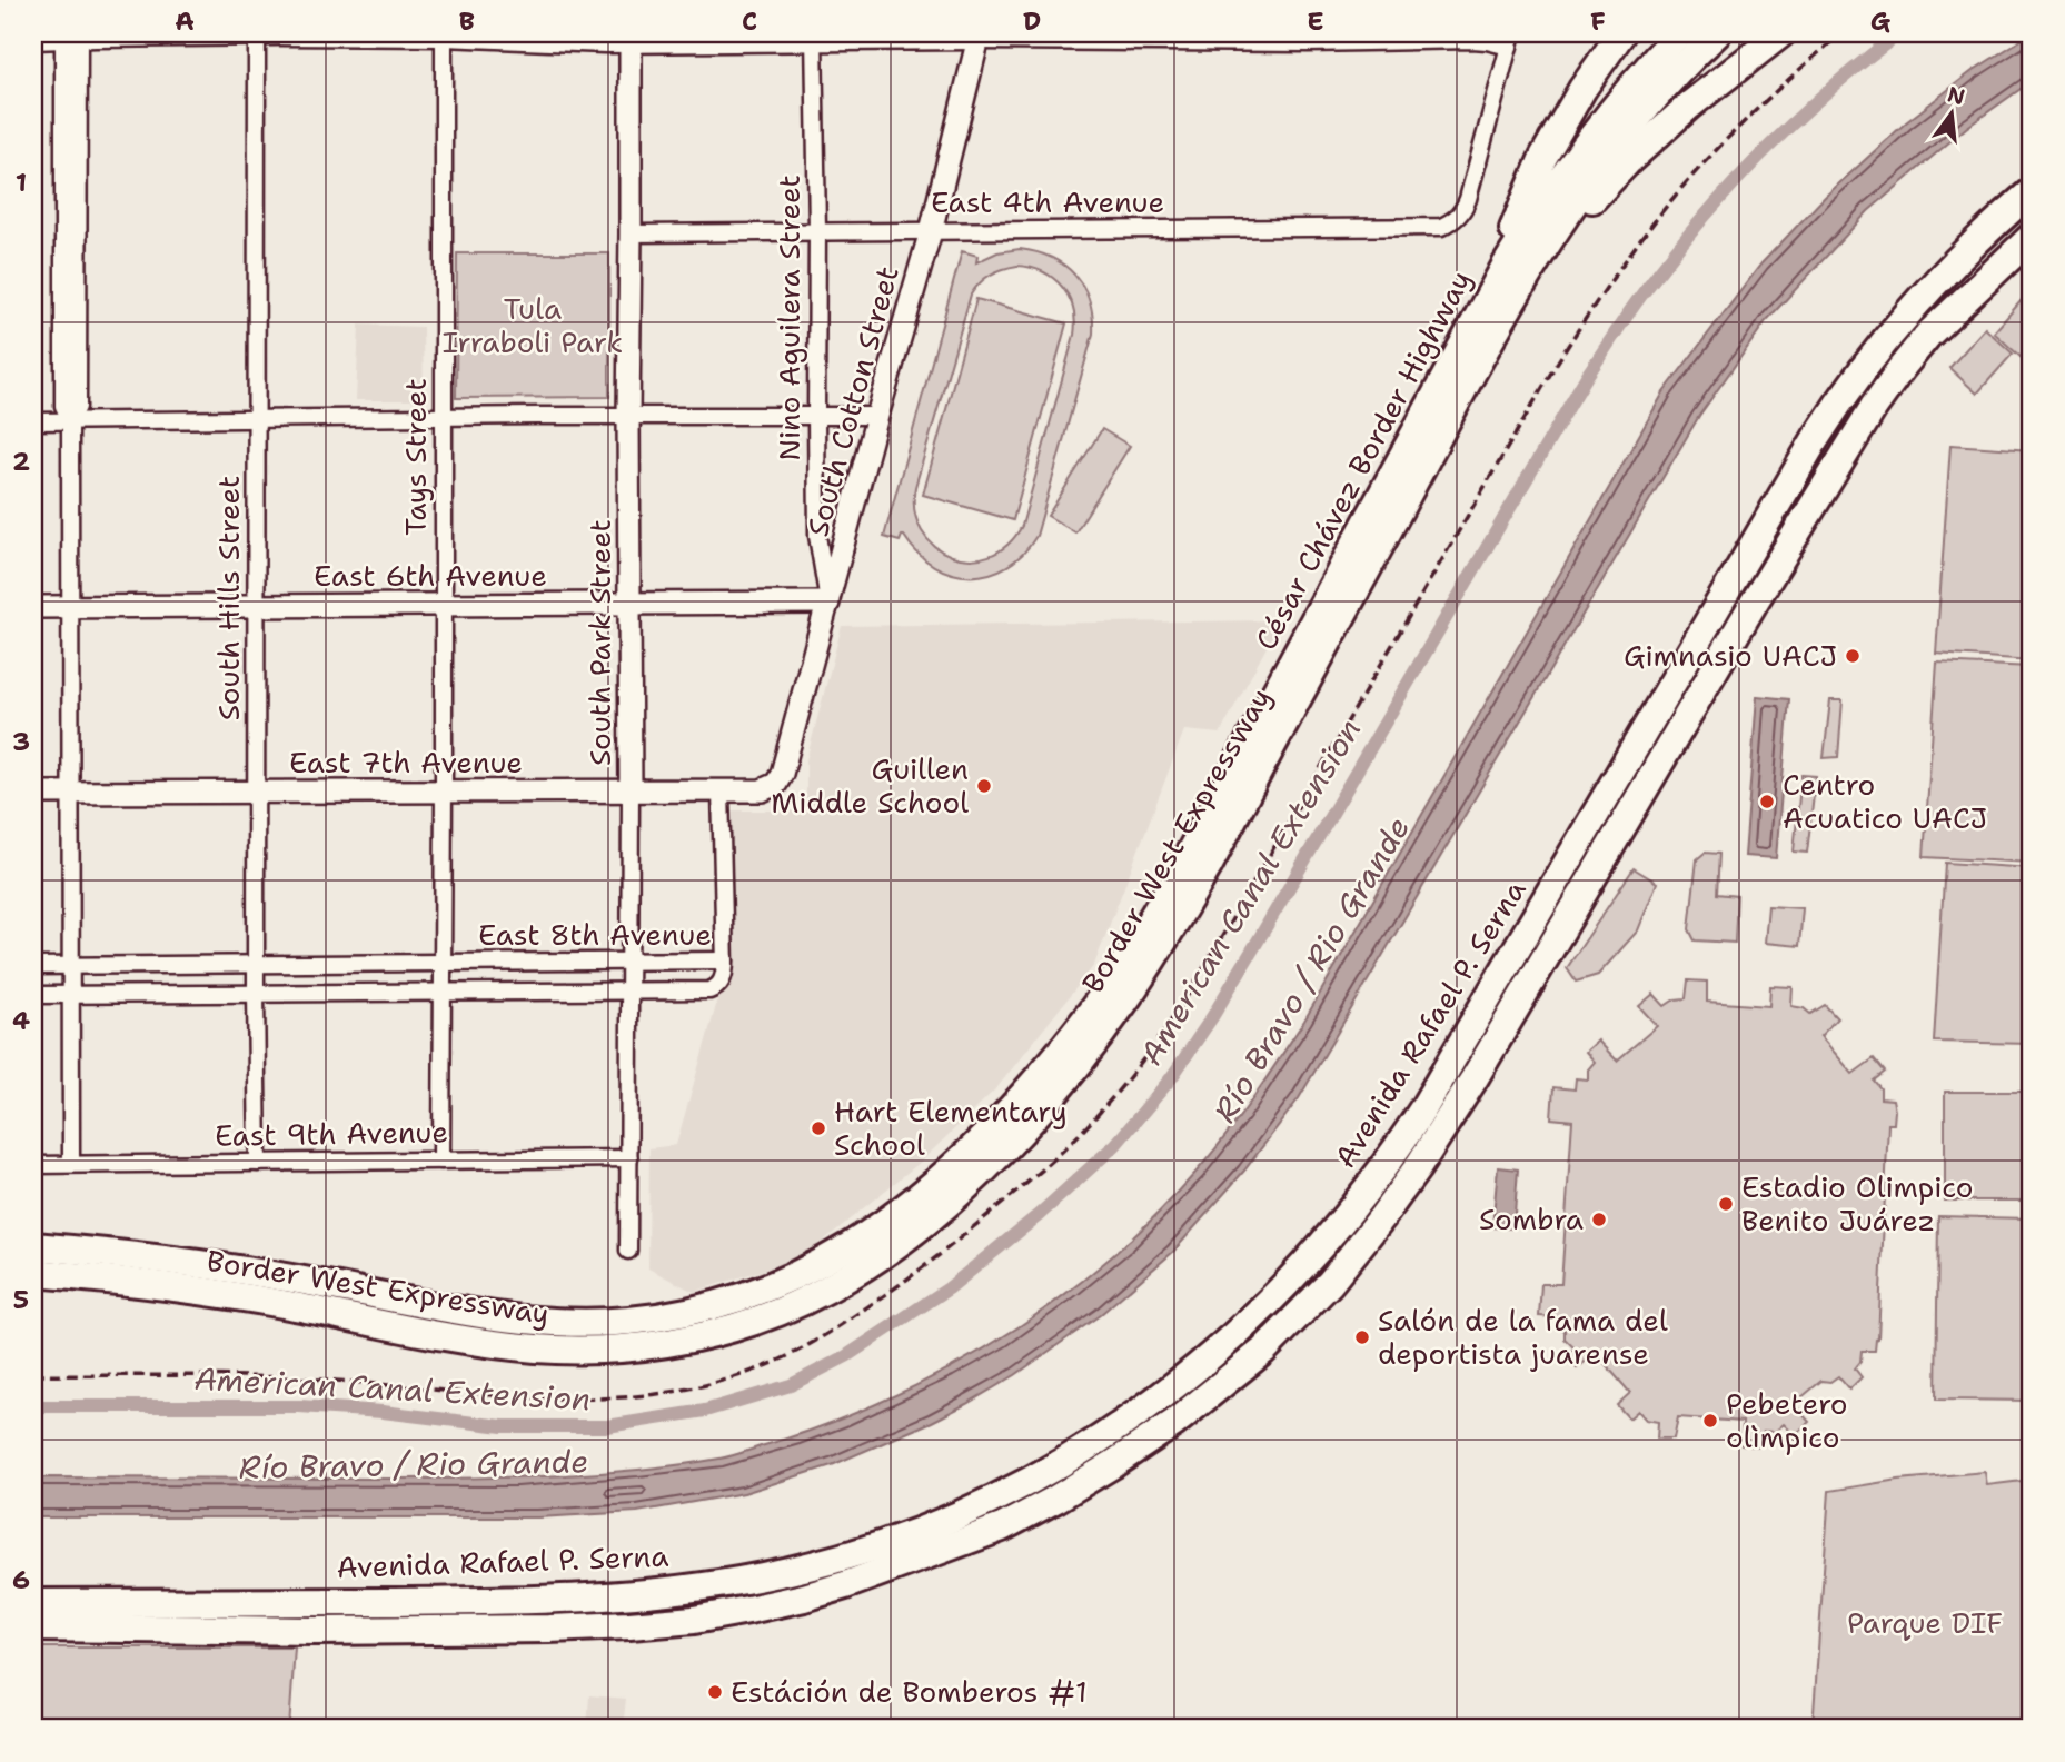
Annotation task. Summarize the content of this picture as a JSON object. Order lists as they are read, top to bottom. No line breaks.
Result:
{"streets":{"highway":["César Chávez Border Highway","Border West Expressway","Avenida Rafael P. Serna"],"street":["East 4th Avenue","Nino Aguilera Street","South Cotton Street","Tays Street","East 6th Avenue","South Hills Street","South Park Street","East 7th Avenue","East 8th Avenue","East 9th Avenue"]},"crossings":[["East 4th Avenue","Nino Aguilera Street"],["East 4th Avenue","South Cotton Street"],["East 4th Avenue","South Park Street"],["Nino Aguilera Street","South Cotton Street"],["Nino Aguilera Street","East 6th Avenue"],["South Cotton Street","East 6th Avenue"],["South Cotton Street","East 7th Avenue"],["Tays Street","East 6th Avenue"],["Tays Street","East 7th Avenue"],["Tays Street","East 8th Avenue"],["Tays Street","East 9th Avenue"],["César Chávez Border Highway","Border West Expressway"],["East 6th Avenue","South Hills Street"],["East 6th Avenue","South Park Street"],["South Hills Street","East 7th Avenue"],["South Hills Street","East 8th Avenue"],["South Hills Street","East 9th Avenue"],["South Park Street","East 7th Avenue"],["South Park Street","East 8th Avenue"],["South Park Street","East 9th Avenue"]],"water":["American Canal Extension","Río Bravo / Rio Grande"],"parks":["Tula Irraboli Park","Parque DIF"],"places":["Gimnasio UACJ","Guillen Middle School","Centro Acuatico UACJ","Hart Elementary School","Estadio Olimpico Benito Juárez","Sombra","Salón de la fama del deportista juarense","Pebetero olìmpico","Estáción de Bomberos #1"],"north":"top","grid":{"columns":["A","B","C","D","E","F","G"],"rows":["1","2","3","4","5","6"]}}
